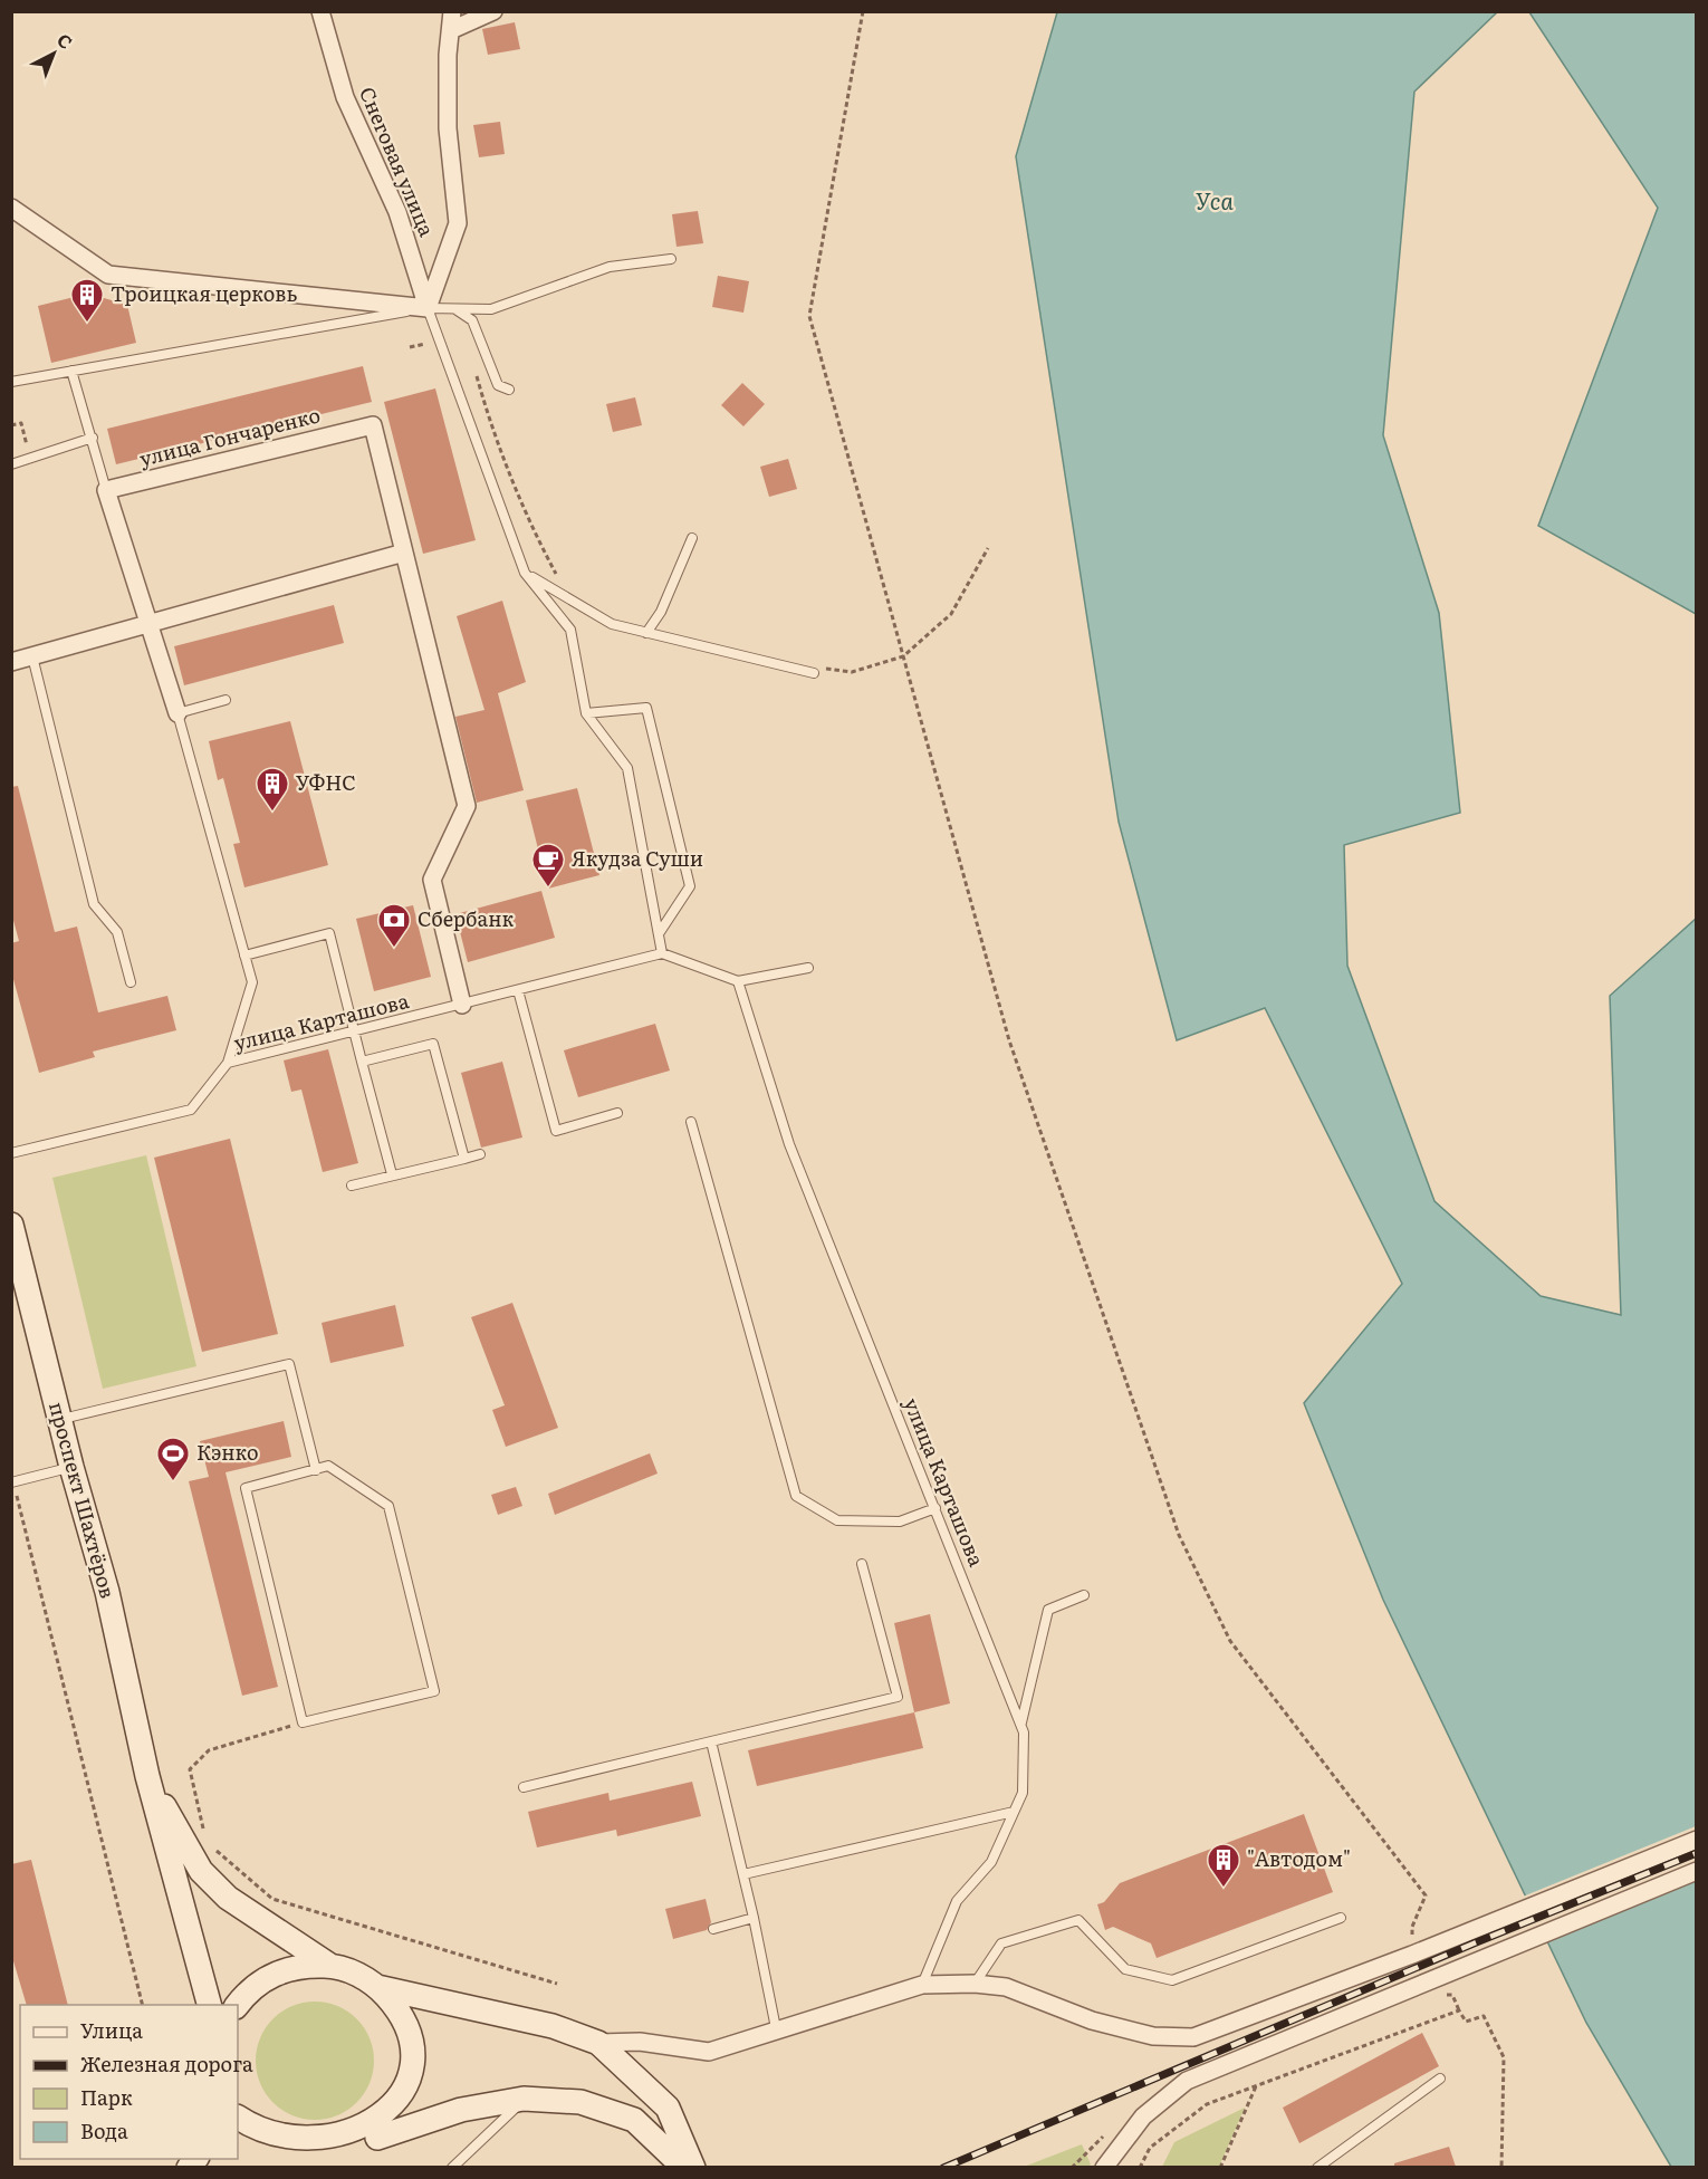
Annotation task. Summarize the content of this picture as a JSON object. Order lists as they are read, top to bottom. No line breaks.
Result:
{"streets":{"main road":["проспект Шахтёров"],"street":["Снеговая улица","улица Гончаренко"],"lane":["улица Карташова"]},"crossings":[["улица Гончаренко","улица Карташова"]],"water":["Уса"],"places":{"building":["Троицкая церковь","УФНС","\"Автодом\""],"cafe":["Якудза Суши"],"bank":["Сбербанк"],"sports":["Кэнко"]},"legend":["Улица","Железная дорога","Парк","Вода"],"north":"top right"}
